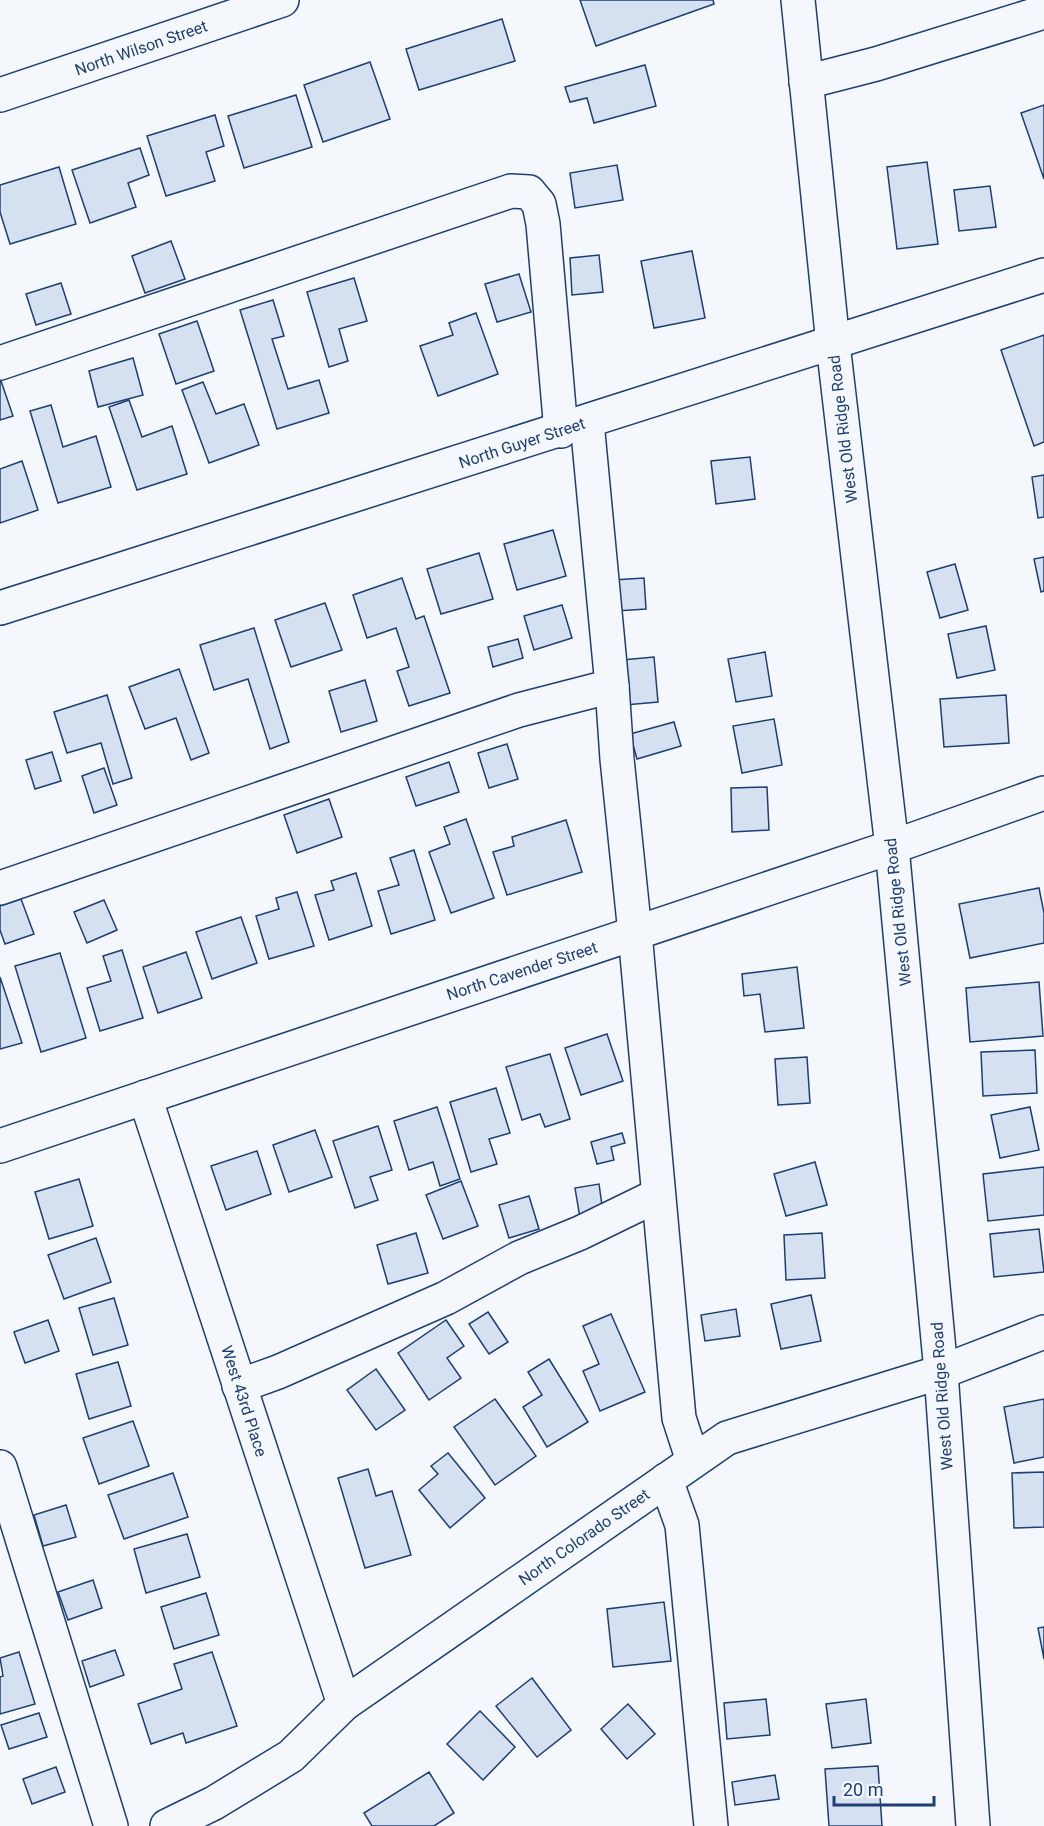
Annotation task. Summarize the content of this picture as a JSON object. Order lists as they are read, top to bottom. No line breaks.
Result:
{"streets":{"street":["North Wilson Street","West Old Ridge Road","North Guyer Street","North Cavender Street","West 43rd Place","North Colorado Street"]},"crossings":[["West Old Ridge Road","North Guyer Street"],["West Old Ridge Road","North Cavender Street"],["West Old Ridge Road","North Colorado Street"],["North Cavender Street","West 43rd Place"],["West 43rd Place","North Colorado Street"]],"scale_bar":"20 m"}
